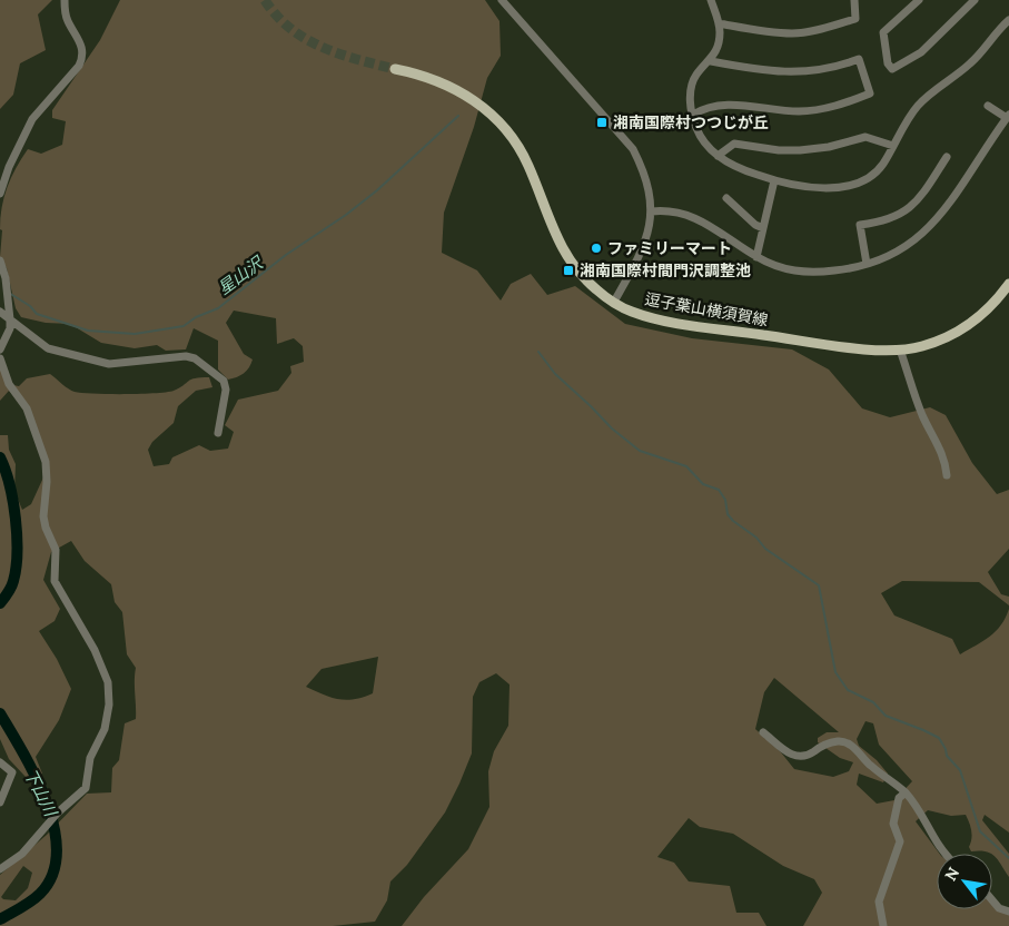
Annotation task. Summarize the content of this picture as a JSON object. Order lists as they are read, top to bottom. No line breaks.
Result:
{"streets":{"main road":["逗子葉山横須賀線"]},"water":["星山沢","下山川"],"places":{"transit":["湘南国際村つつじが丘","湘南国際村間門沢調整池"],"other":["ファミリーマート"]},"north":"top left"}
